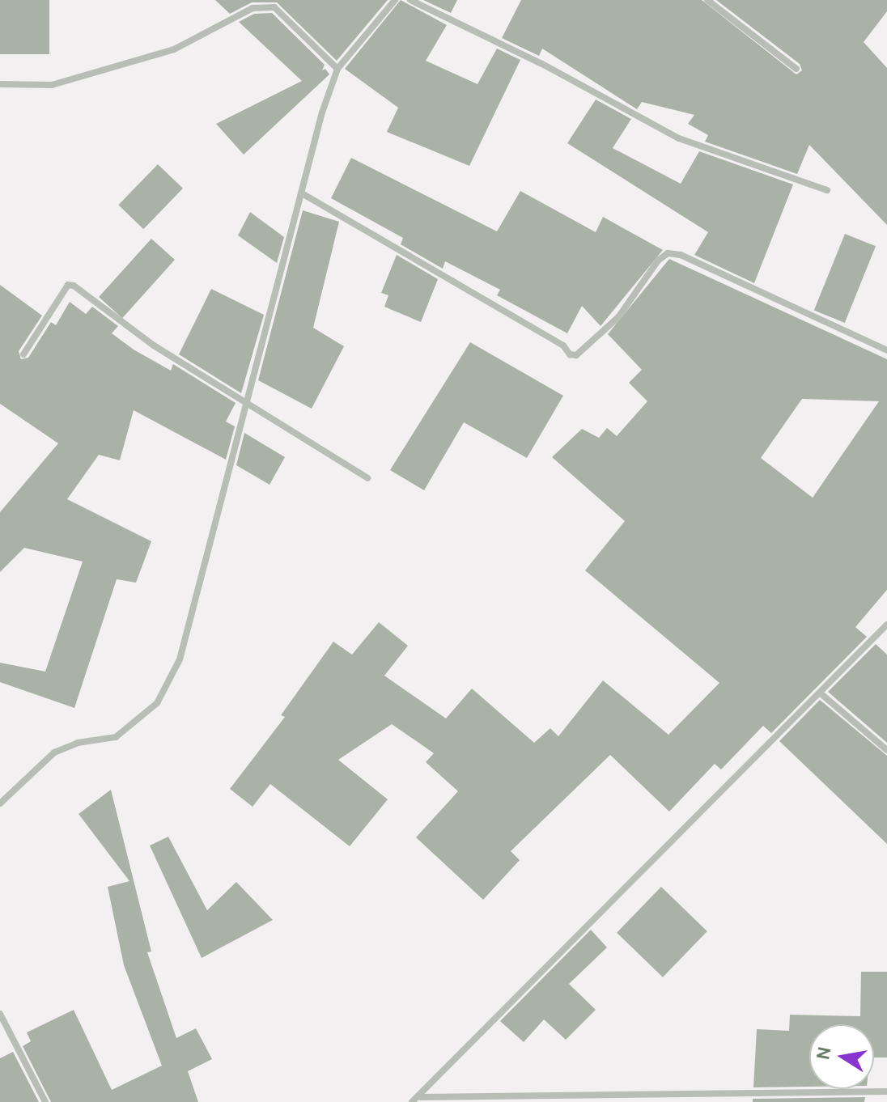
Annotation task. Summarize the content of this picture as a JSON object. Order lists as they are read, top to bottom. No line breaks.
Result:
{"north":"left"}
